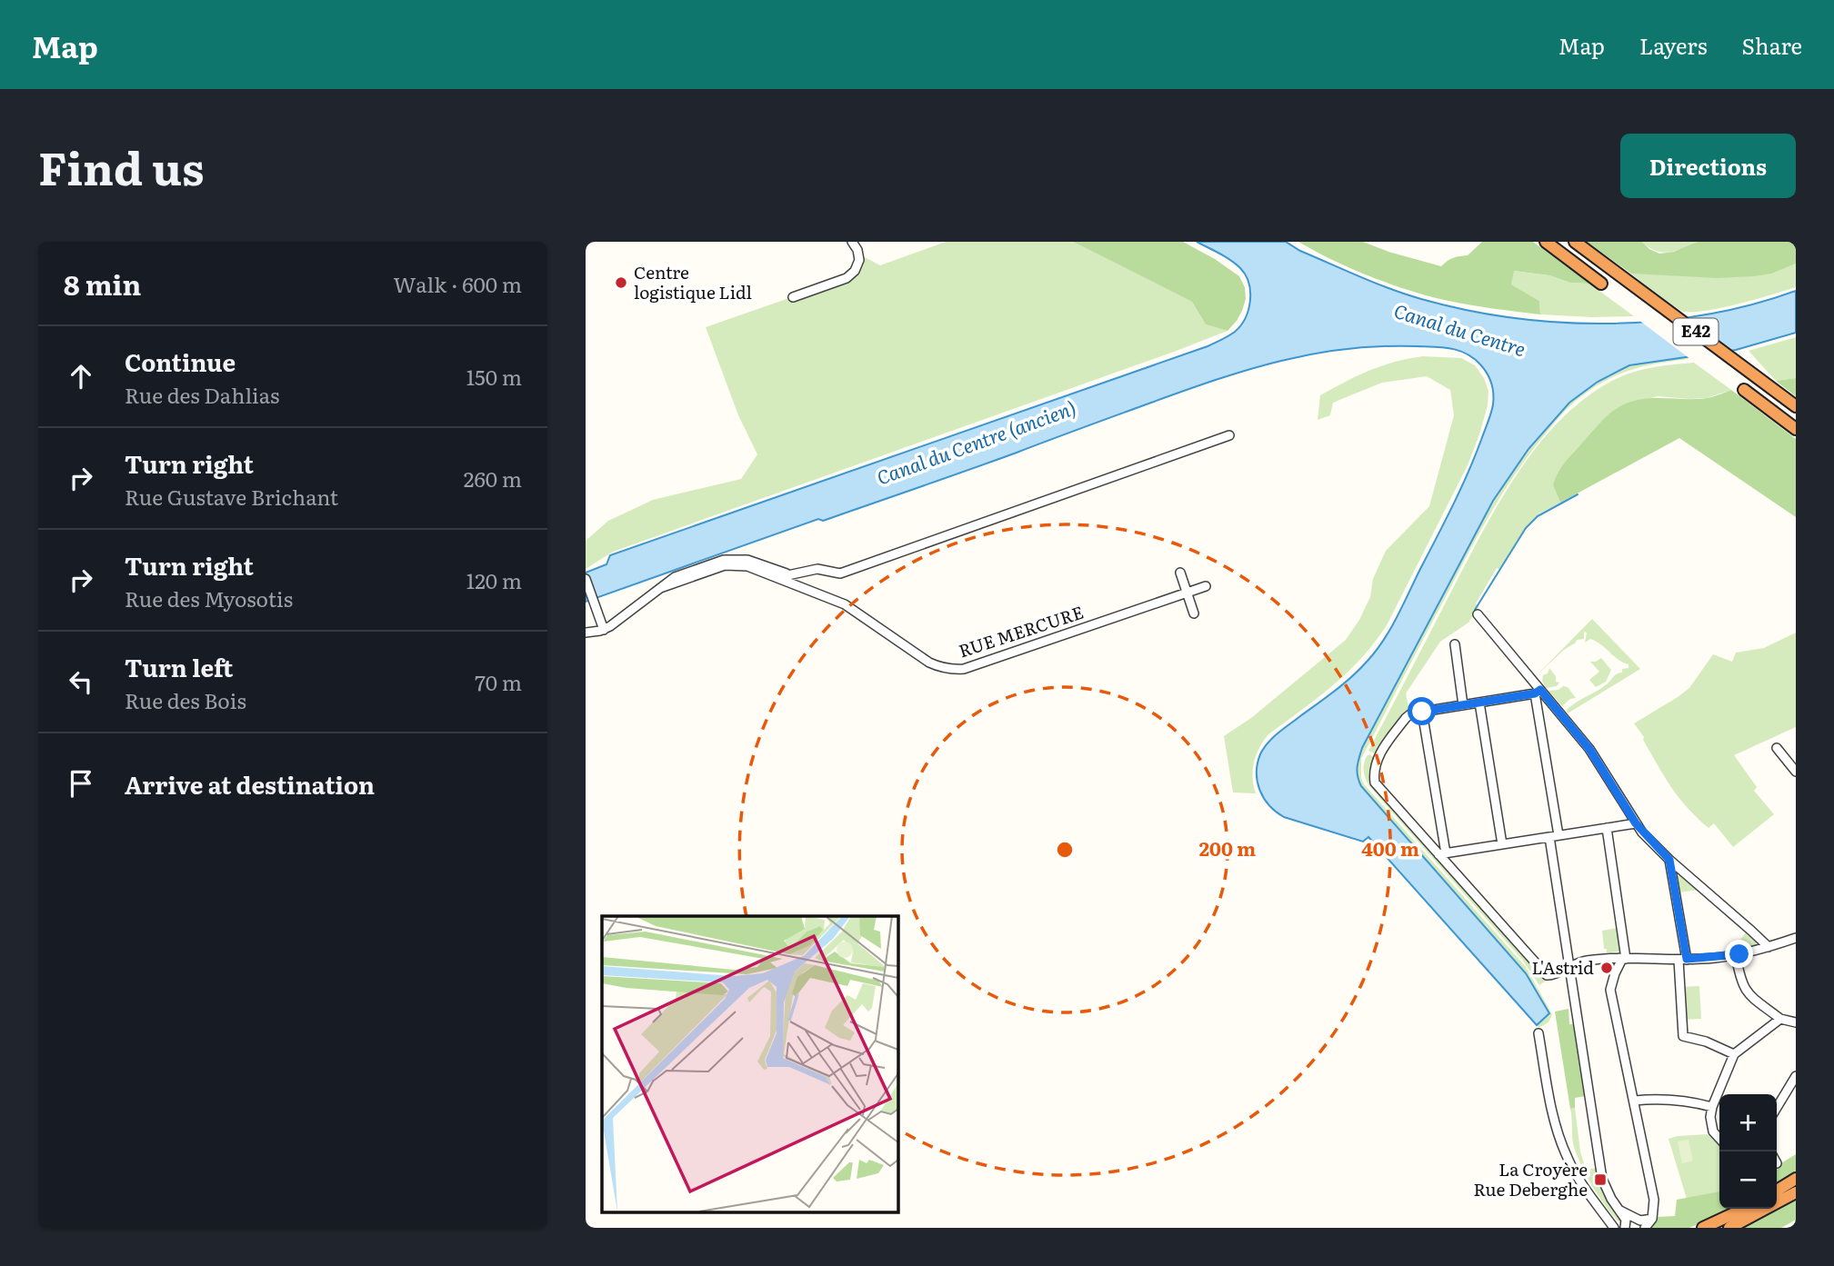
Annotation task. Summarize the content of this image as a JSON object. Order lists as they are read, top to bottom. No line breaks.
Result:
{"streets":{"highway":["E42"],"street":["RUE MERCURE"]},"water":["Canal du Centre","Canal du Centre (ancien)"],"places":{"other":["Centre logistique Lidl","L'Astrid"],"transit":["La Croyère Rue Deberghe"]},"page":{"header":"Map","nav":["Map","Layers","Share"],"title":"Find us","buttons":"Directions","heading":["8 min","Walk · 600 m"],"list":[["Continue","Rue des Dahlias","150 m"],["Turn right","Rue Gustave Brichant","260 m"],["Turn right","Rue des Myosotis","120 m"],["Turn left","Rue des Bois","70 m"],"Arrive at destination"],"map_buttons":["+","−"]},"rings":["200 m","400 m"]}
